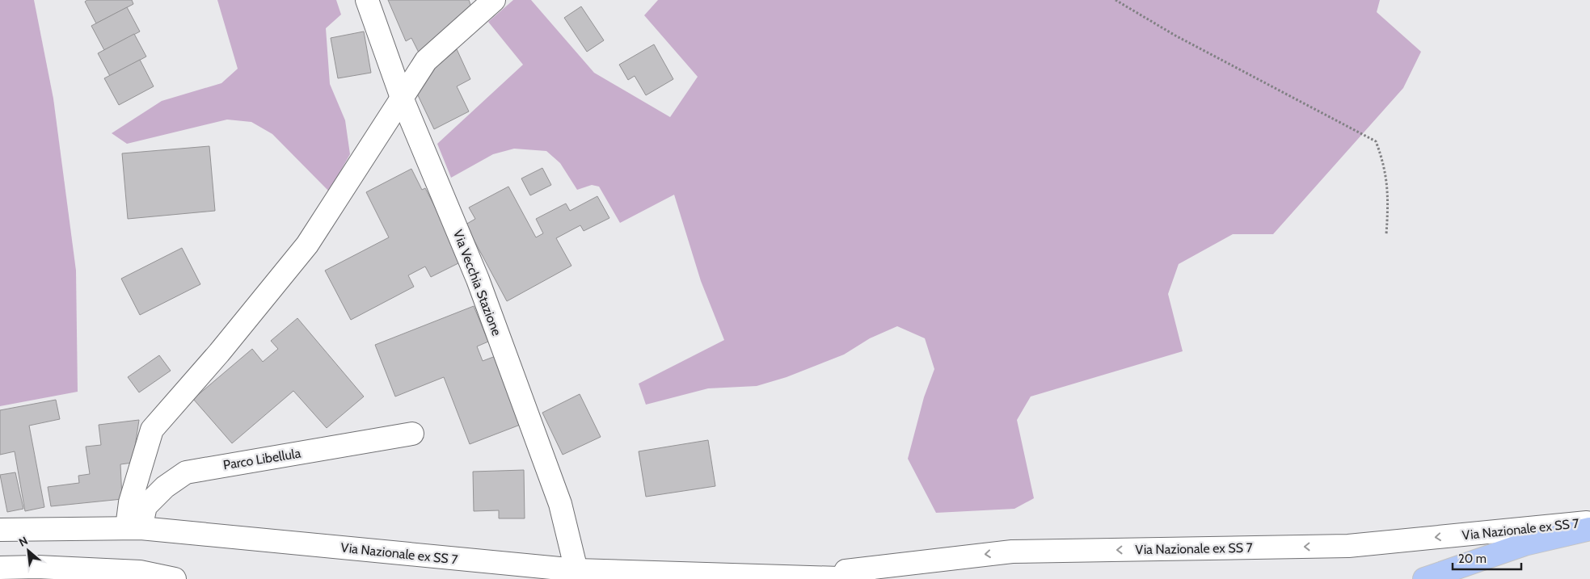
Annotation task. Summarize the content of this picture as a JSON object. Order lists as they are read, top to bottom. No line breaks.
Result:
{"streets":{"street":["Via Vecchia Stazione","Parco Libellula","Via Nazionale ex SS 7"]},"crossings":[["Via Vecchia Stazione","Via Nazionale ex SS 7"],["Parco Libellula","Via Nazionale ex SS 7"]],"one_way":["Via Nazionale ex SS 7"],"scale_bar":"20 m","north":"top left"}
